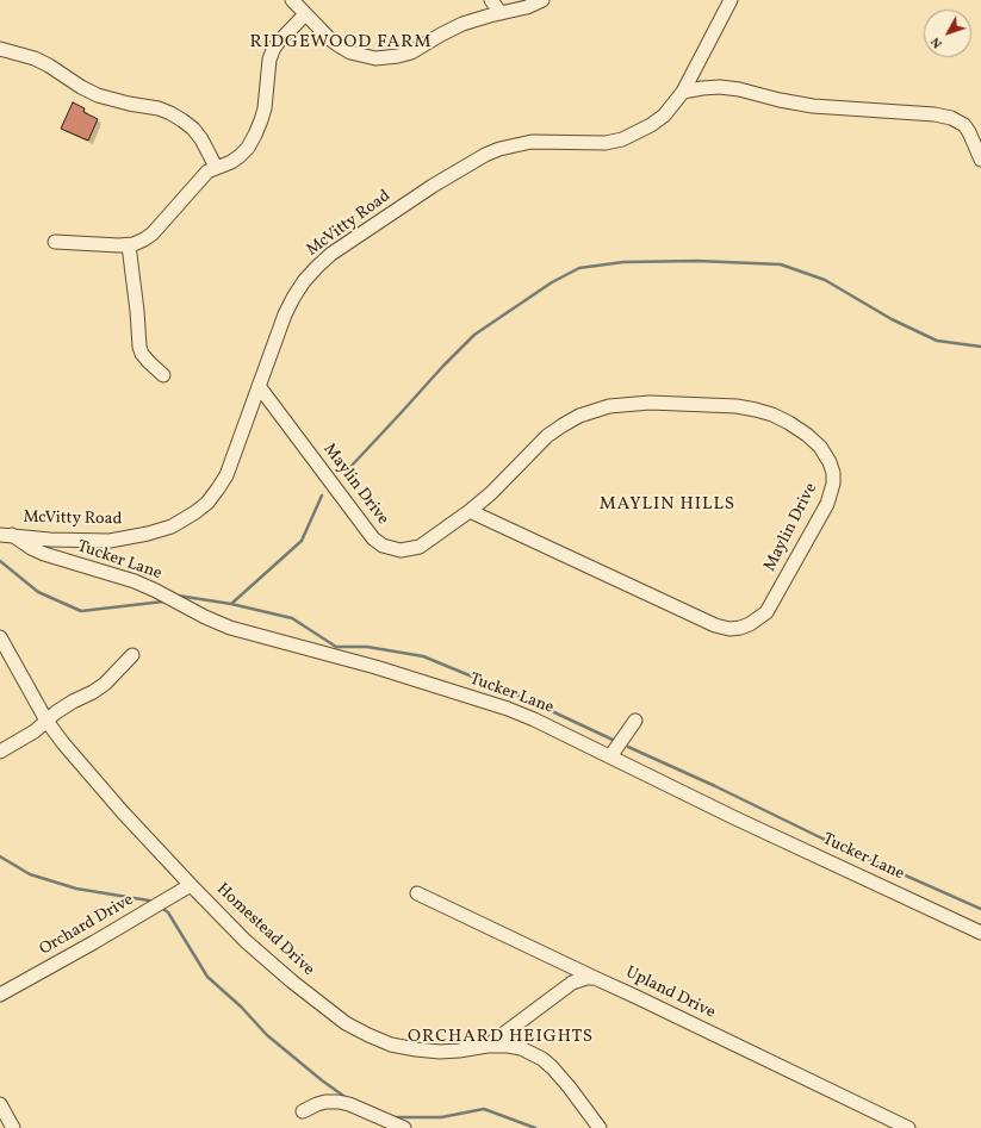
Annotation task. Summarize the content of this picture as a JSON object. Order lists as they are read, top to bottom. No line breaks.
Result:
{"streets":{"street":["McVitty Road","Maylin Drive","Tucker Lane","Orchard Drive","Homestead Drive","Upland Drive"]},"crossings":[["McVitty Road","Maylin Drive"],["McVitty Road","Tucker Lane"],["Orchard Drive","Homestead Drive"],["Homestead Drive","Upland Drive"]],"districts":["RIDGEWOOD FARM","MAYLIN HILLS","ORCHARD HEIGHTS"],"north":"bottom left"}
